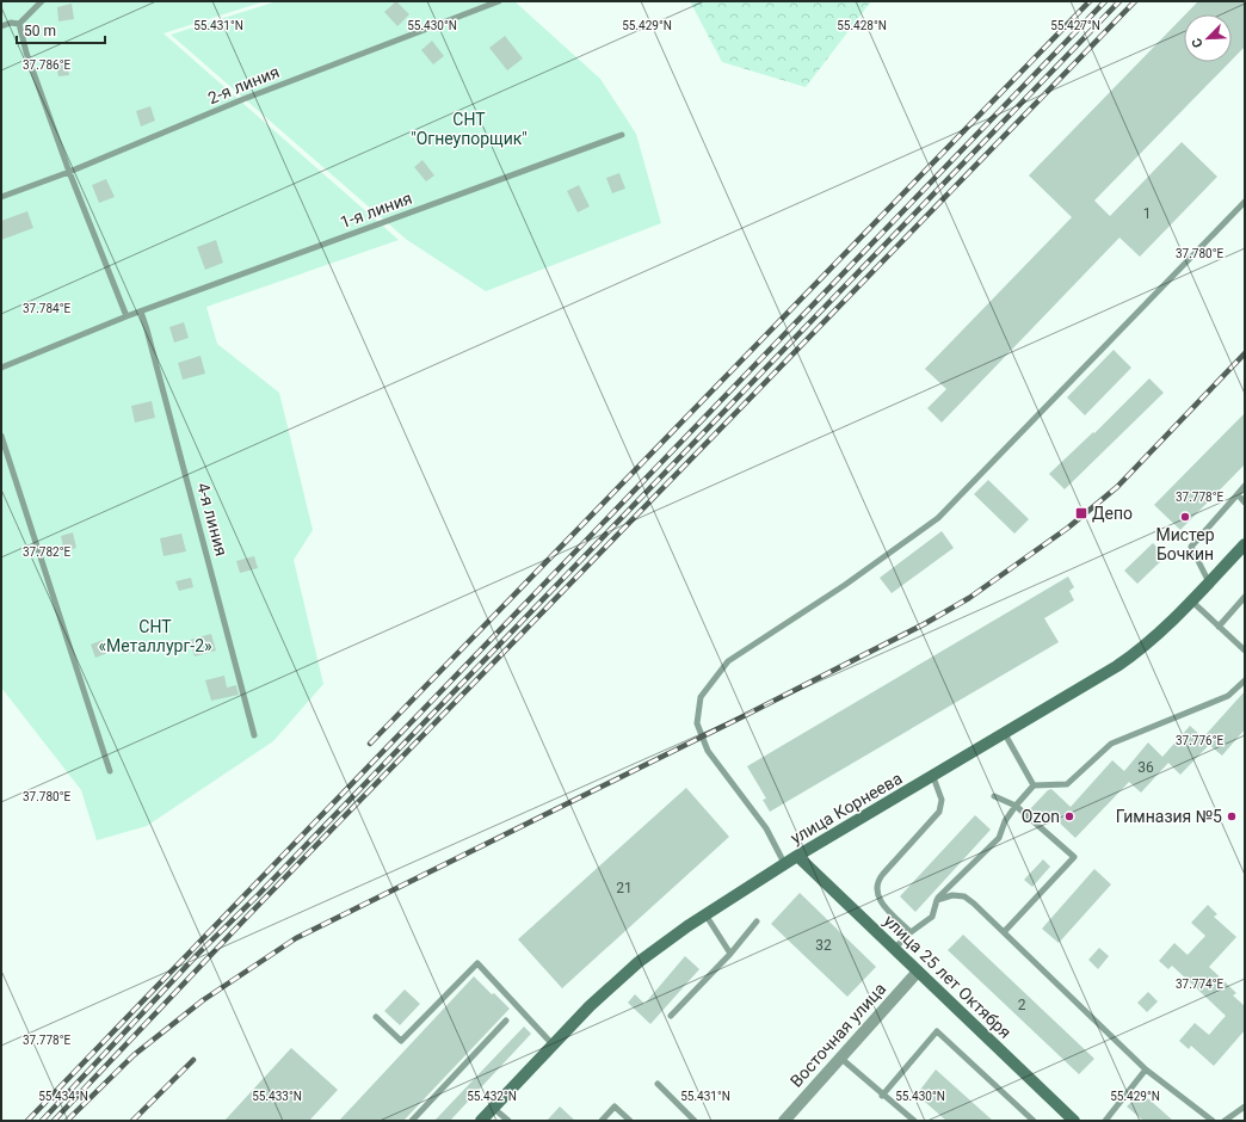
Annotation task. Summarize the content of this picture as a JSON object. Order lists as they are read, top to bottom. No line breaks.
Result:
{"streets":{"street":["улица Корнеева","улица 25 лет Октября","Восточная улица"],"lane":["2-я линия","1-я линия","4-я линия"]},"crossings":[["1-я линия","4-я линия"],["улица Корнеева","улица 25 лет Октября"],["улица 25 лет Октября","Восточная улица"]],"parks":["СНТ \"Огнеупорщик\"","СНТ «Металлург-2»"],"places":{"transit":["Депо"],"other":["Мистер Бочкин","Ozon","Гимназия №5"]},"house_numbers":["1","36","21","32","2"],"scale_bar":"50 m","north":"bottom left","coordinates":["55.430°N","55.429°N","55.431°N","55.428°N","55.427°N","37.786°E","37.780°E","37.784°E","37.778°E","37.782°E","37.776°E","37.774°E","55.434°N","55.433°N","55.432°N"]}
